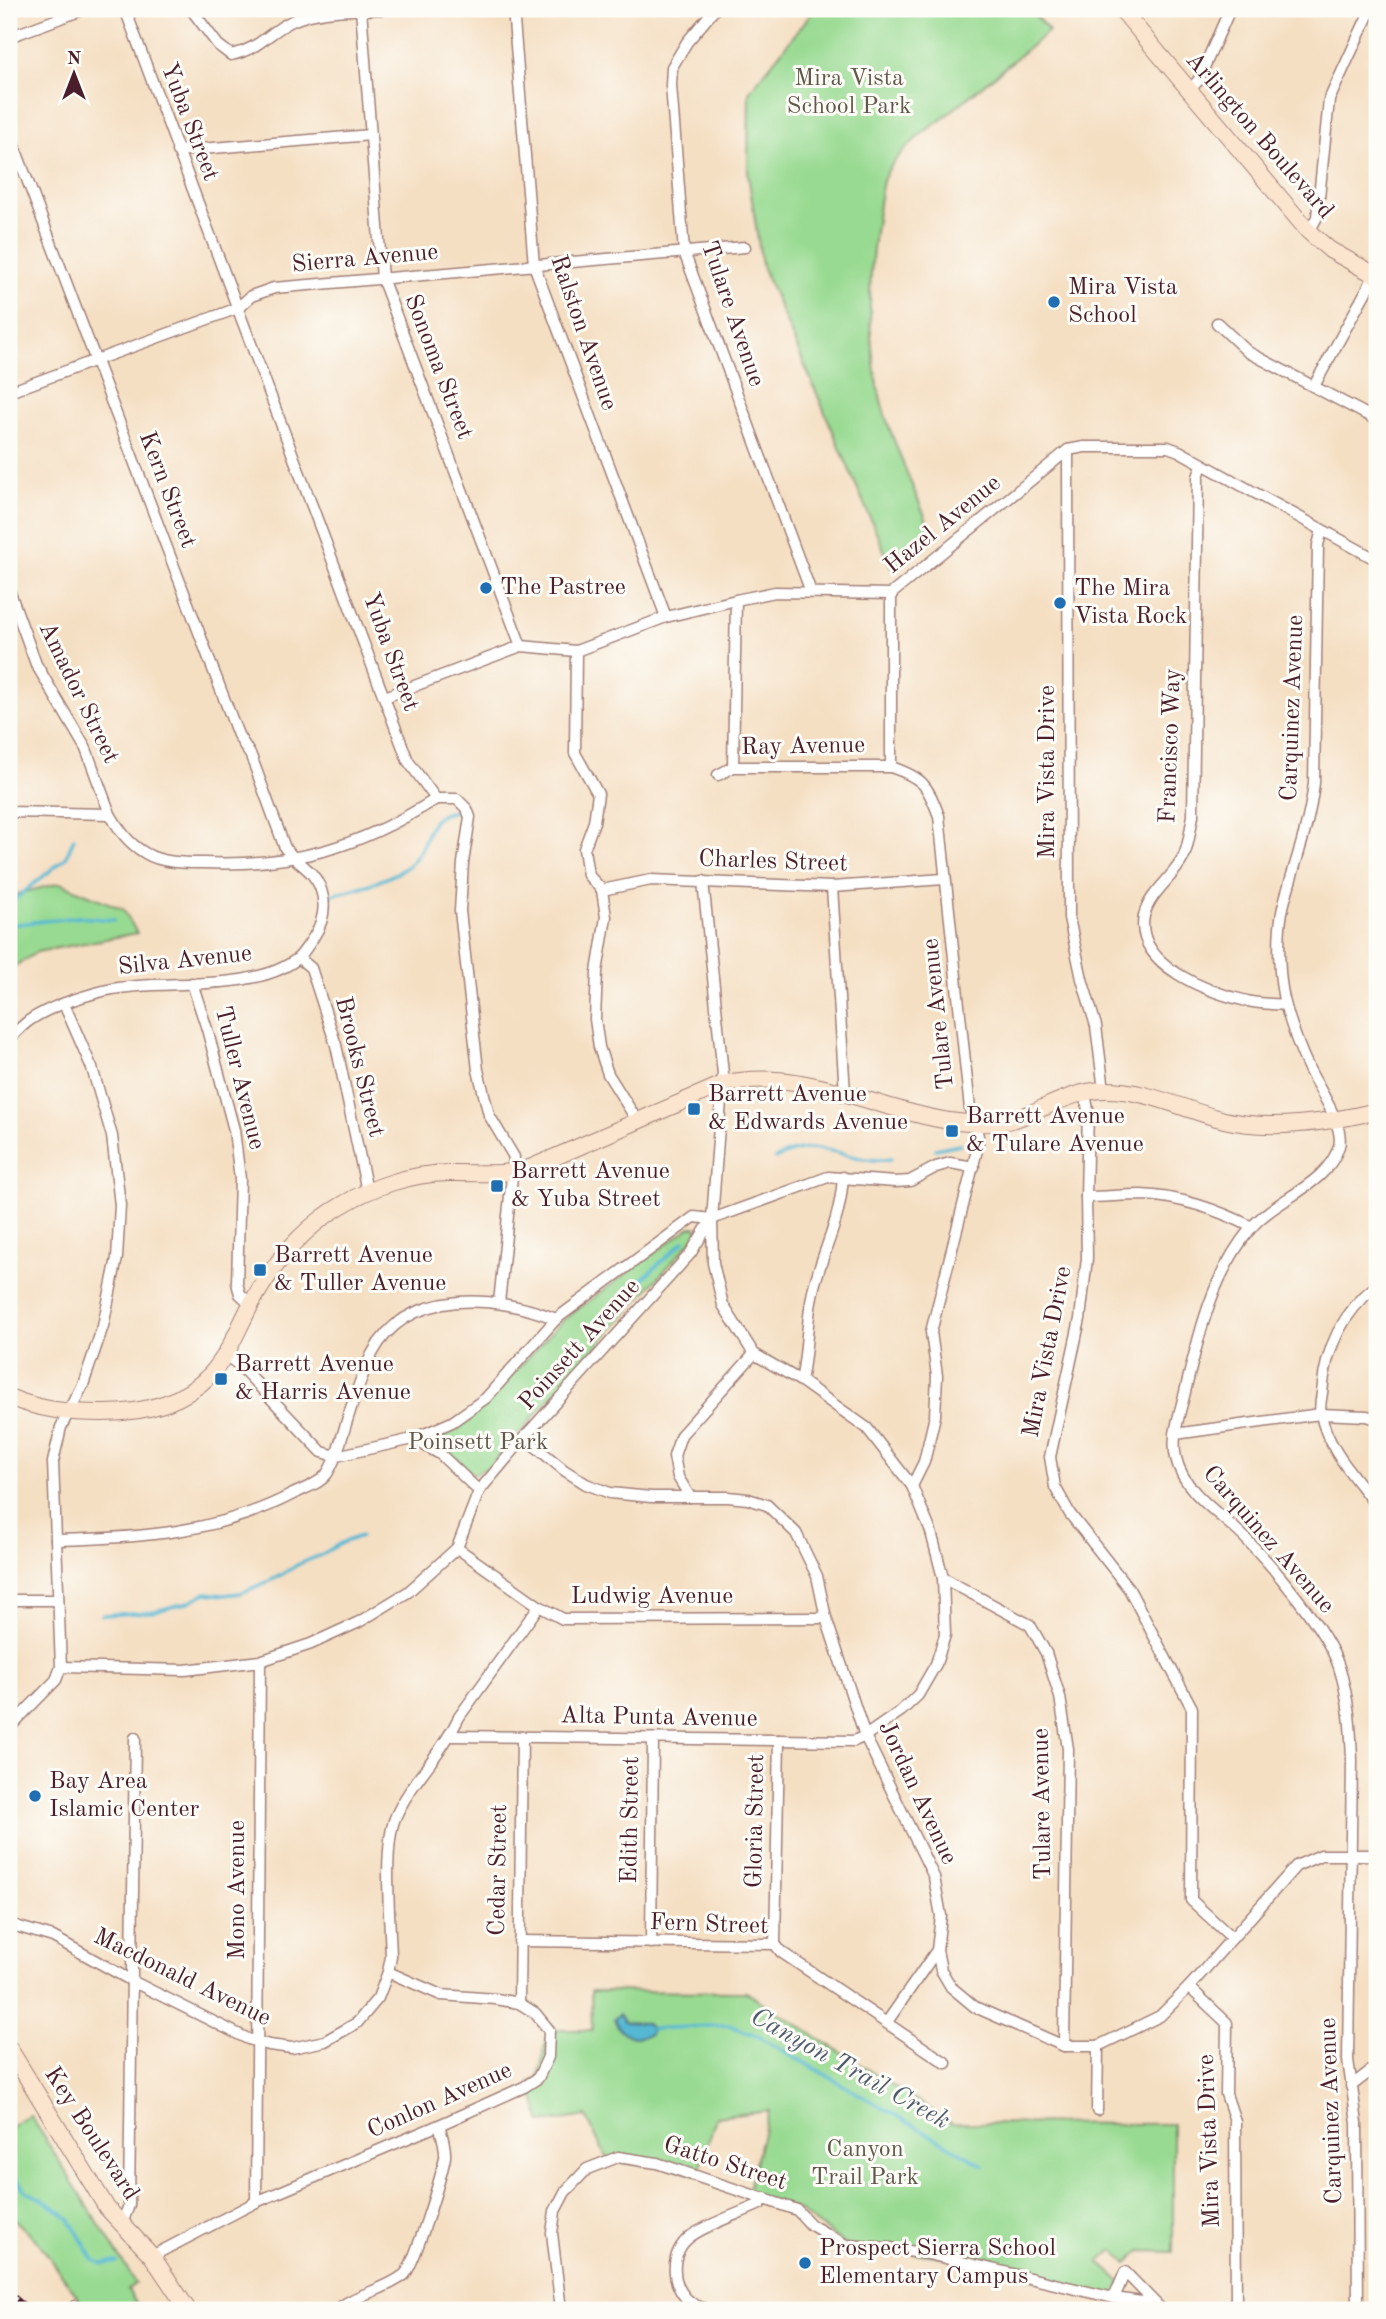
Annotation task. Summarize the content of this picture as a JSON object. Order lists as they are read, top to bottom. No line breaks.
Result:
{"streets":{"street":["Yuba Street","Arlington Boulevard","Sierra Avenue","Tulare Avenue","Ralston Avenue","Sonoma Street","Kern Street","Hazel Avenue","Amador Street","Carquinez Avenue","Francisco Way","Ray Avenue","Mira Vista Drive","Charles Street","Silva Avenue","Brooks Street","Tuller Avenue","Poinsett Avenue","Ludwig Avenue","Alta Punta Avenue","Jordan Avenue","Edith Street","Gloria Street","Cedar Street","Mono Avenue","Fern Street","Macdonald Avenue","Conlon Avenue","Key Boulevard","Gatto Street"]},"crossings":[["Yuba Street","Sierra Avenue"],["Yuba Street","Hazel Avenue"],["Yuba Street","Amador Street"],["Sierra Avenue","Tulare Avenue"],["Sierra Avenue","Ralston Avenue"],["Sierra Avenue","Sonoma Street"],["Sierra Avenue","Kern Street"],["Tulare Avenue","Hazel Avenue"],["Tulare Avenue","Ray Avenue"],["Tulare Avenue","Charles Street"],["Tulare Avenue","Jordan Avenue"],["Ralston Avenue","Hazel Avenue"],["Sonoma Street","Hazel Avenue"],["Kern Street","Amador Street"],["Kern Street","Silva Avenue"],["Hazel Avenue","Mira Vista Drive"],["Amador Street","Silva Avenue"],["Carquinez Avenue","Francisco Way"],["Carquinez Avenue","Jordan Avenue"],["Mira Vista Drive","Jordan Avenue"],["Silva Avenue","Brooks Street"],["Silva Avenue","Tuller Avenue"],["Poinsett Avenue","Ludwig Avenue"],["Poinsett Avenue","Jordan Avenue"],["Poinsett Avenue","Mono Avenue"],["Ludwig Avenue","Jordan Avenue"],["Alta Punta Avenue","Jordan Avenue"],["Alta Punta Avenue","Edith Street"],["Alta Punta Avenue","Gloria Street"],["Alta Punta Avenue","Cedar Street"],["Alta Punta Avenue","Macdonald Avenue"],["Edith Street","Fern Street"],["Gloria Street","Fern Street"],["Cedar Street","Fern Street"],["Cedar Street","Conlon Avenue"],["Mono Avenue","Macdonald Avenue"],["Mono Avenue","Conlon Avenue"],["Conlon Avenue","Key Boulevard"]],"water":["Canyon Trail Creek"],"parks":["Mira Vista School Park","Poinsett Park","Canyon Trail Park"],"places":{"other":["Mira Vista School","The Pastree","The Mira Vista Rock","Bay Area Islamic Center","Prospect Sierra School Elementary Campus"],"transit":["Barrett Avenue & Edwards Avenue","Barrett Avenue & Tulare Avenue","Barrett Avenue & Yuba Street","Barrett Avenue & Tuller Avenue","Barrett Avenue & Harris Avenue"]},"north":"top"}
